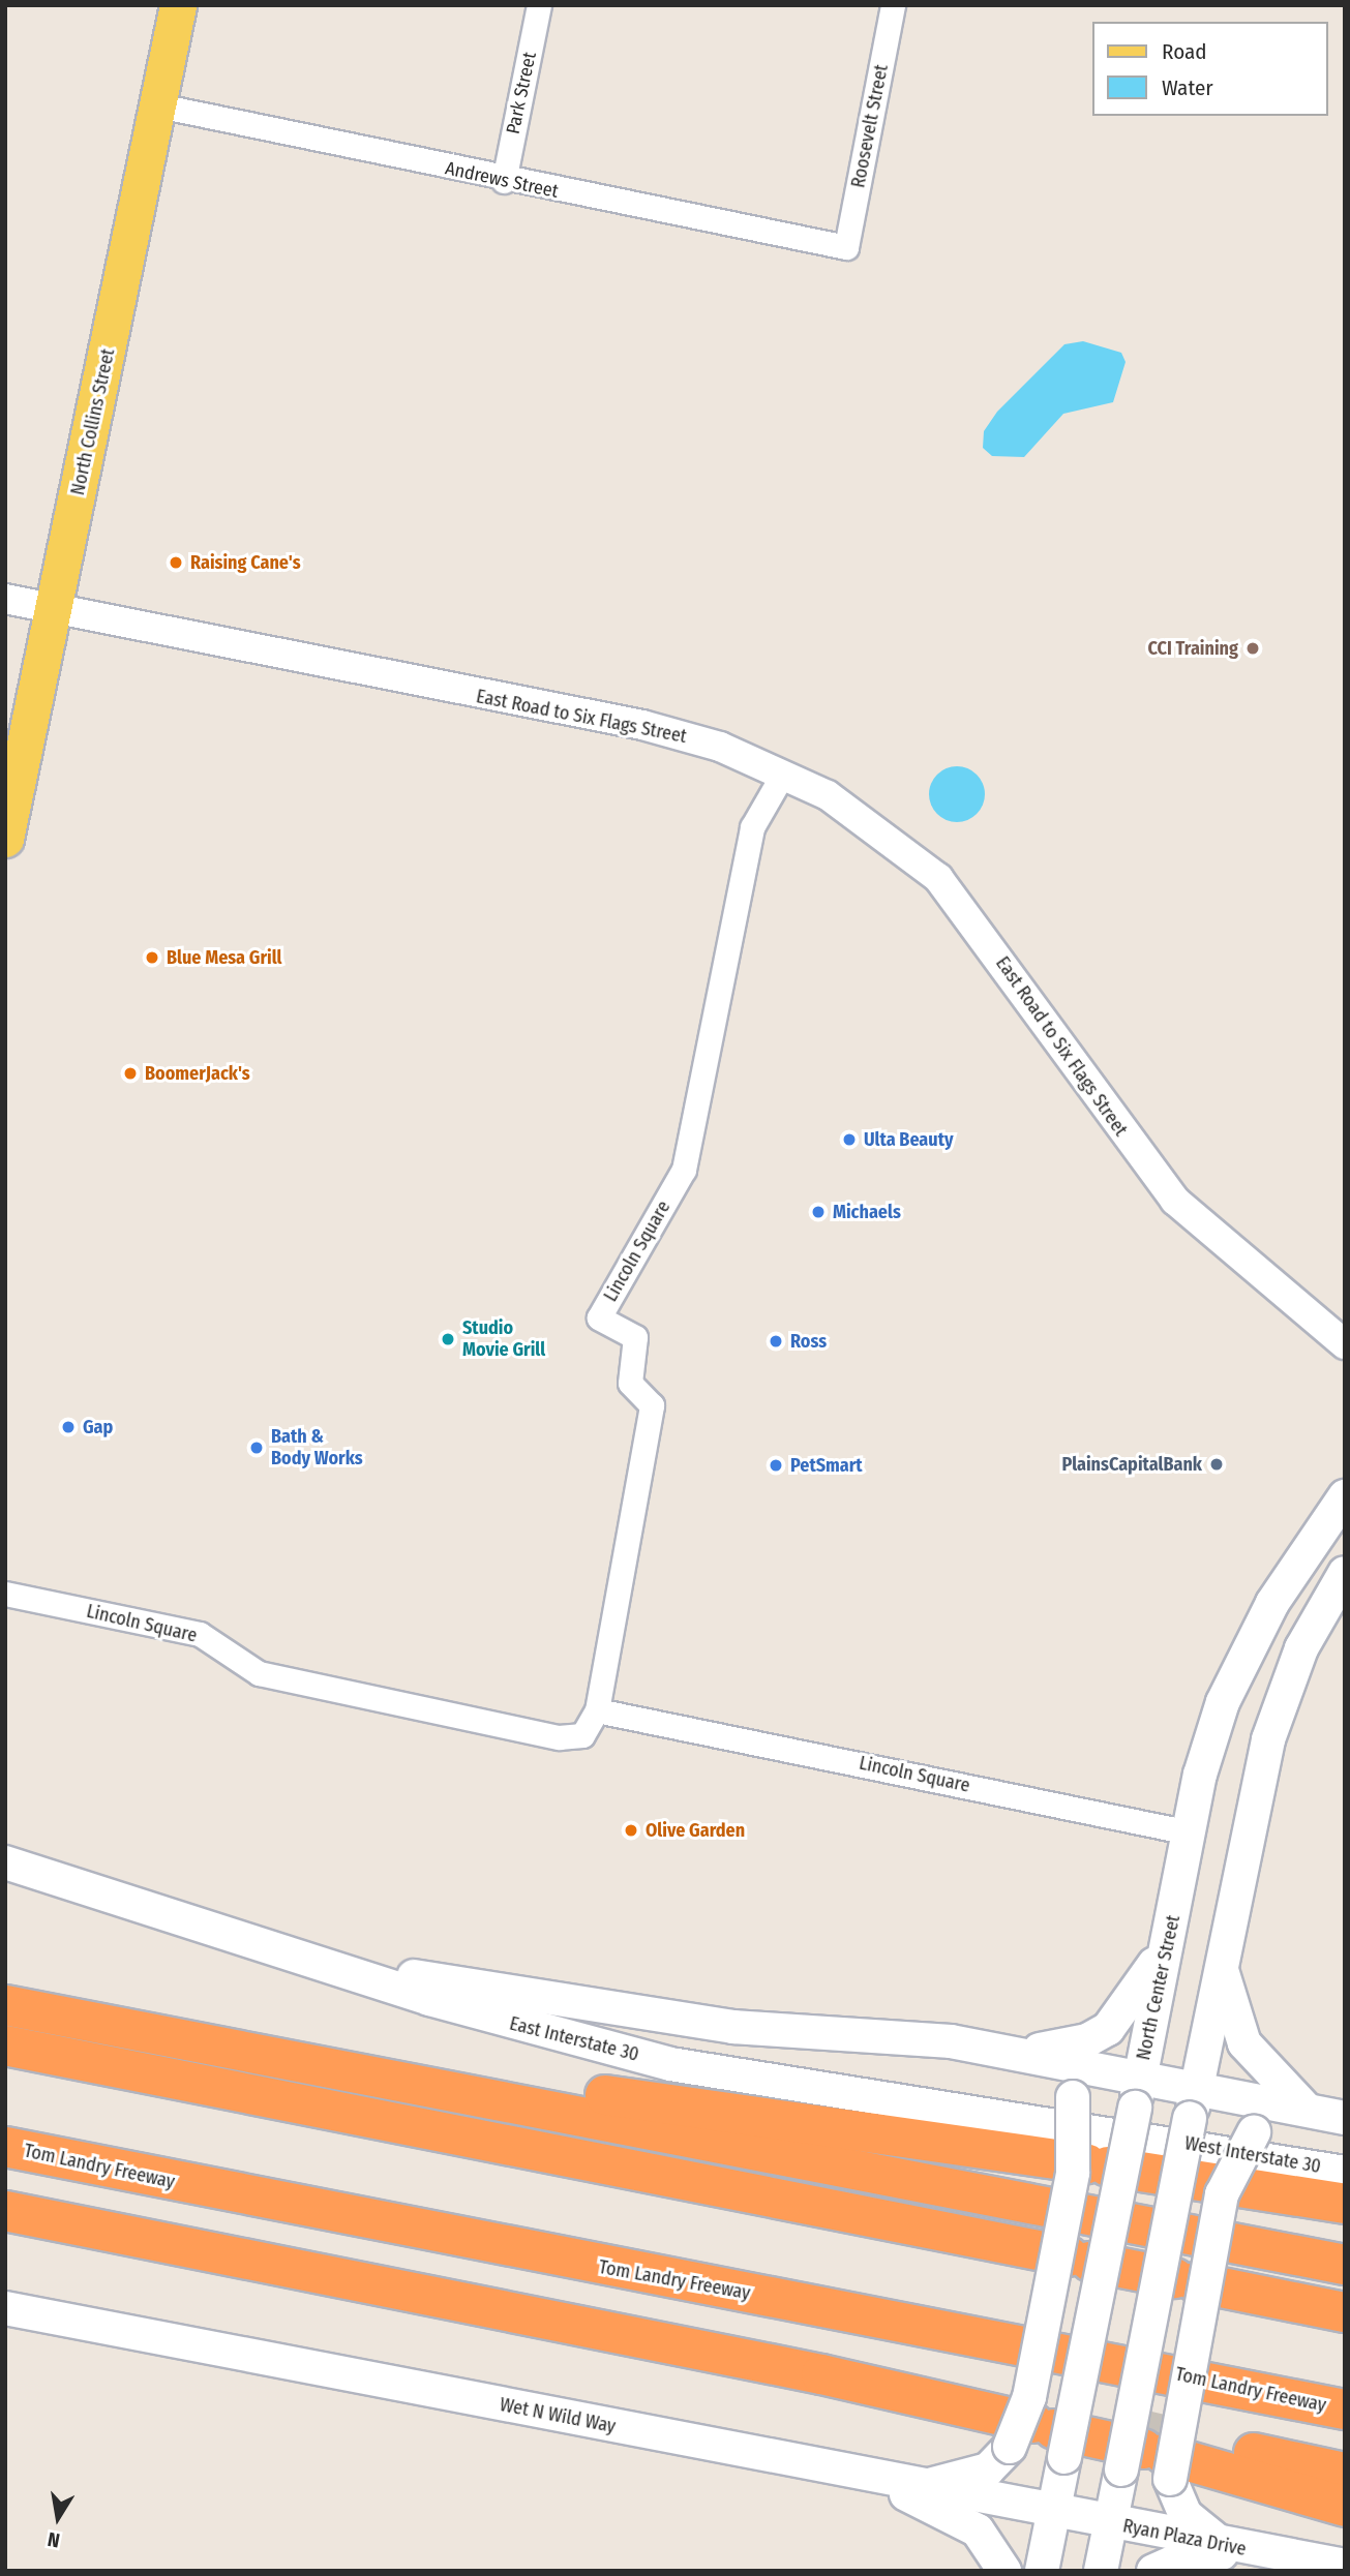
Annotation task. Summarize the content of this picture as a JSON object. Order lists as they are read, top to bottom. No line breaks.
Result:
{"streets":{"highway":["Tom Landry Freeway"],"main road":["North Collins Street","North Center Street","East Interstate 30","West Interstate 30","Wet N Wild Way","Ryan Plaza Drive"],"street":["Park Street","Roosevelt Street","Andrews Street","East Road to Six Flags Street","Lincoln Square"]},"crossings":[["Park Street","Andrews Street"],["Roosevelt Street","Andrews Street"],["Andrews Street","North Collins Street"],["North Collins Street","East Road to Six Flags Street"],["East Road to Six Flags Street","Lincoln Square"],["Lincoln Square","North Center Street"],["North Center Street","Wet N Wild Way"],["East Interstate 30","West Interstate 30"],["Wet N Wild Way","Ryan Plaza Drive"]],"places":["Raising Cane's","CCI Training","Blue Mesa Grill","BoomerJack's","Ulta Beauty","Michaels","Studio Movie Grill","Ross","Gap","Bath & Body Works","PlainsCapitalBank","PetSmart","Olive Garden"],"legend":["Road","Water"],"north":"bottom"}
